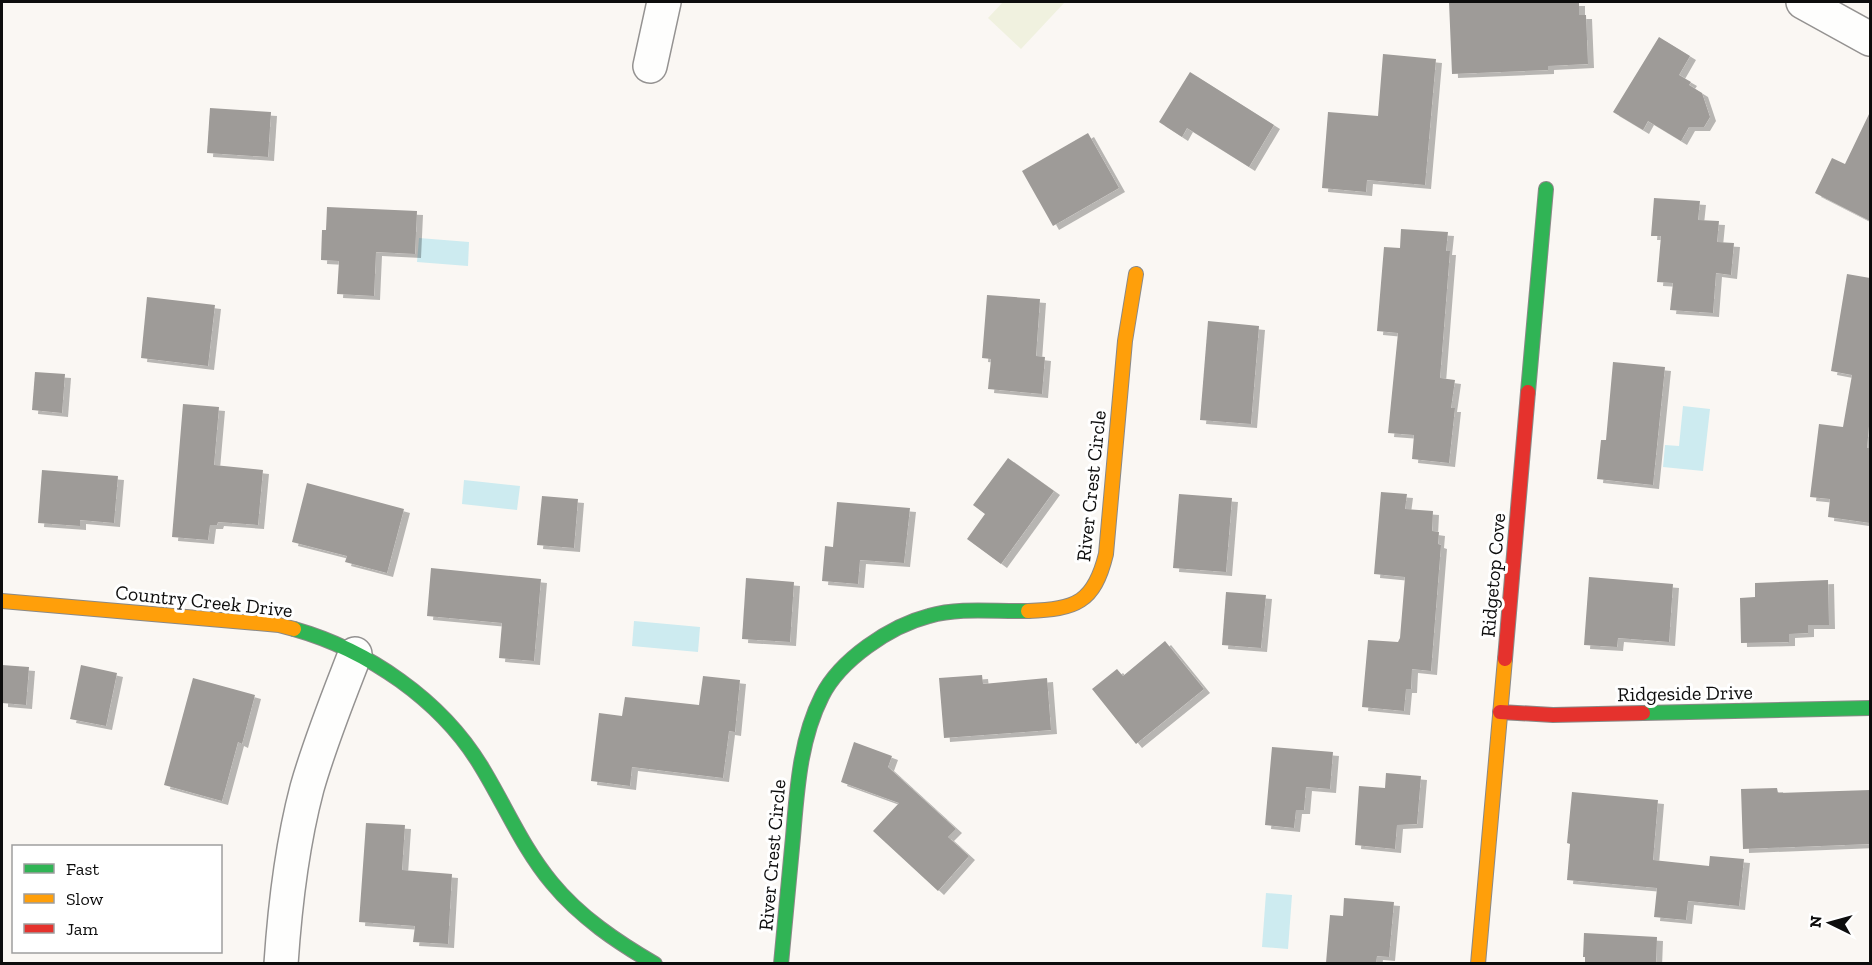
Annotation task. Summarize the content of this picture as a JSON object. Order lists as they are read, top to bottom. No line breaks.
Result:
{"streets":{"street":["River Crest Circle","Ridgetop Cove","Country Creek Drive","Ridgeside Drive"]},"crossings":[["Ridgetop Cove","Ridgeside Drive"]],"legend":["Fast","Slow","Jam"],"north":"left"}
